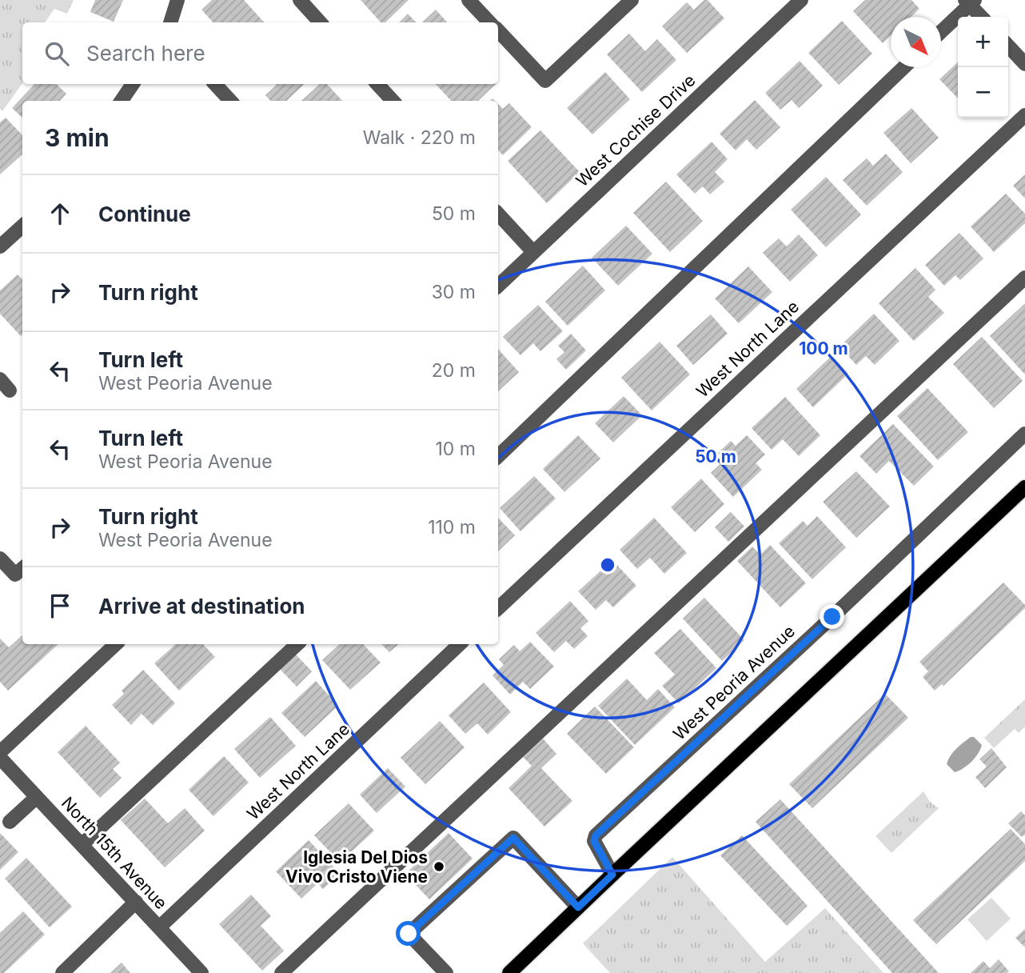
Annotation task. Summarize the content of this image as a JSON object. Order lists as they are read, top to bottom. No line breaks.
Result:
{"streets":{"street":["West Cochise Drive","West North Lane","West Peoria Avenue","North 15th Avenue"]},"crossings":[["West North Lane","North 15th Avenue"]],"places":["Iglesia Del Dios Vivo Cristo Viene"],"north":"bottom right","page":{"map_buttons":["+","−"],"search":"Search here","heading":["3 min","Walk · 220 m"],"list":[["Continue","50 m"],["Turn right","30 m"],["Turn left","West Peoria Avenue","20 m"],["Turn left","West Peoria Avenue","10 m"],["Turn right","West Peoria Avenue","110 m"],"Arrive at destination"]},"rings":["100 m","50 m"]}
